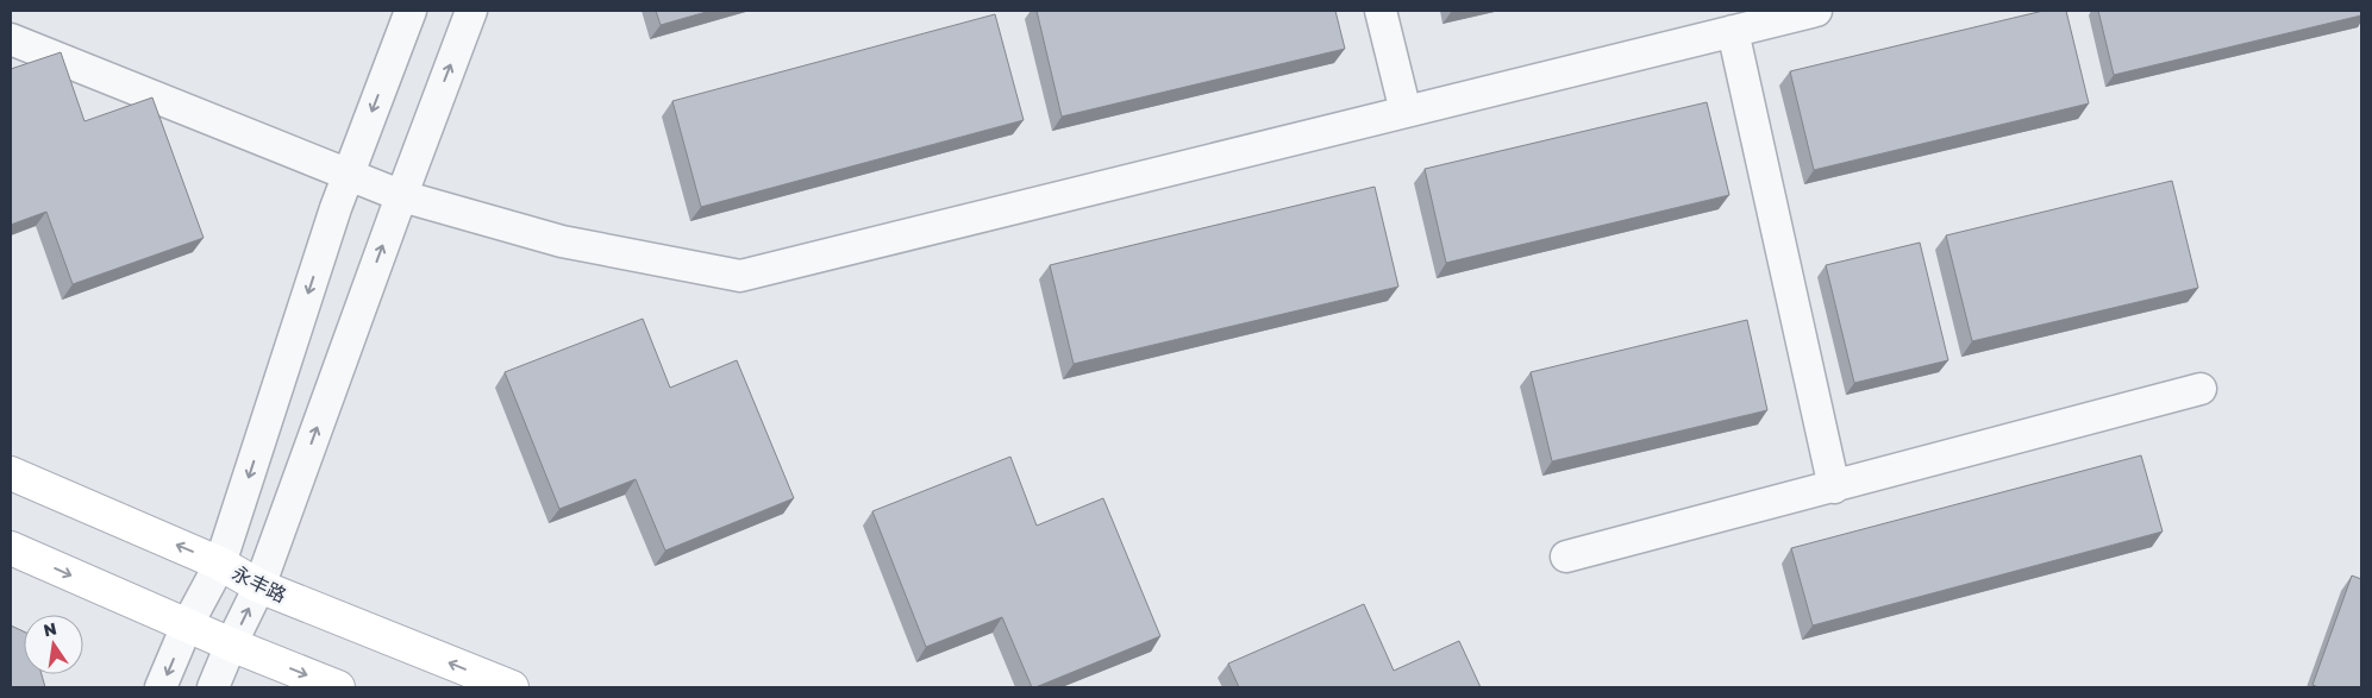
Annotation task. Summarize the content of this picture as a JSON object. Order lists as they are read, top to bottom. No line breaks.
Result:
{"streets":{"street":["永丰路"]},"north":"top"}
